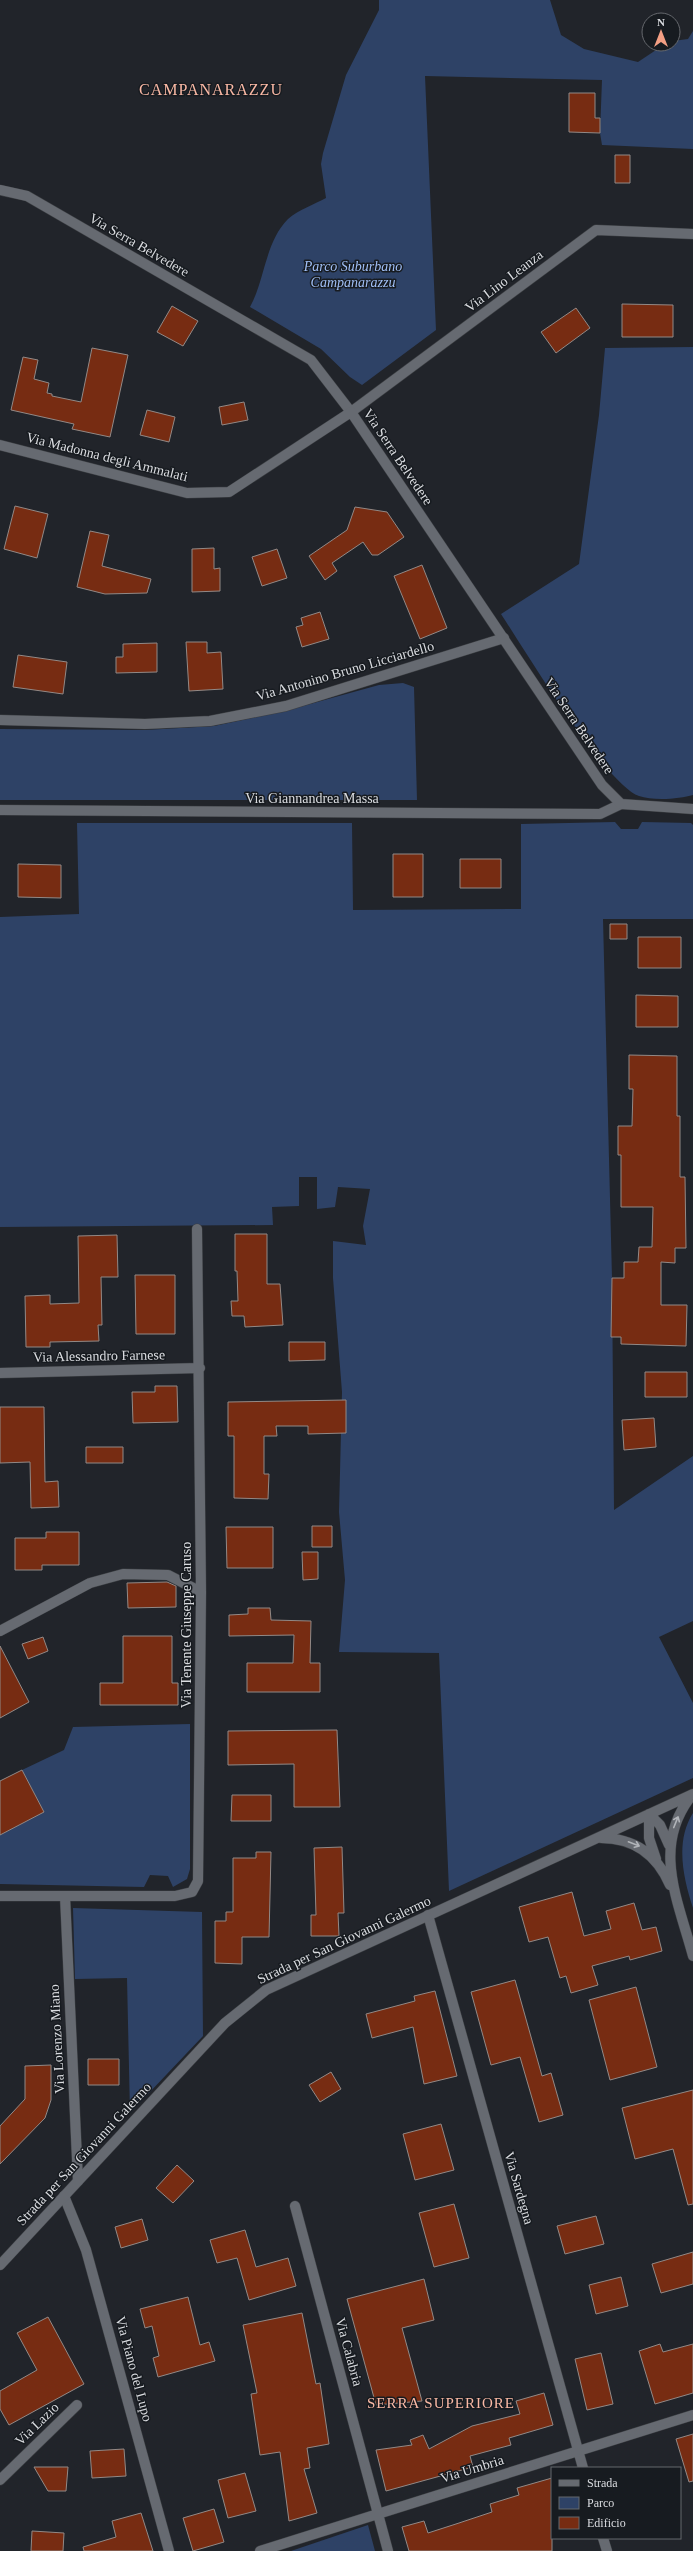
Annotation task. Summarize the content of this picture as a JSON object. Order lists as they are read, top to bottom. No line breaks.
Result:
{"streets":{"street":["Via Serra Belvedere","Via Lino Leanza","Via Madonna degli Ammalati","Via Antonino Bruno Licciardello","Via Giannandrea Massa","Via Alessandro Farnese","Via Tenente Giuseppe Caruso","Strada per San Giovanni Galermo","Via Lorenzo Miano","Via Sardegna","Via Calabria","Via Piano del Lupo","Via Lazio","Via Umbria"]},"crossings":[["Via Serra Belvedere","Via Lino Leanza"],["Via Serra Belvedere","Via Madonna degli Ammalati"],["Via Serra Belvedere","Via Antonino Bruno Licciardello"],["Via Serra Belvedere","Via Giannandrea Massa"],["Via Lino Leanza","Via Madonna degli Ammalati"],["Via Alessandro Farnese","Via Tenente Giuseppe Caruso"],["Via Tenente Giuseppe Caruso","Via Lorenzo Miano"],["Strada per San Giovanni Galermo","Via Lorenzo Miano"],["Strada per San Giovanni Galermo","Via Sardegna"],["Strada per San Giovanni Galermo","Via Piano del Lupo"],["Via Sardegna","Via Umbria"],["Via Calabria","Via Umbria"]],"districts":["CAMPANARAZZU","SERRA SUPERIORE"],"parks":["Parco Suburbano Campanarazzu"],"legend":["Strada","Parco","Edificio"],"north":"top"}
